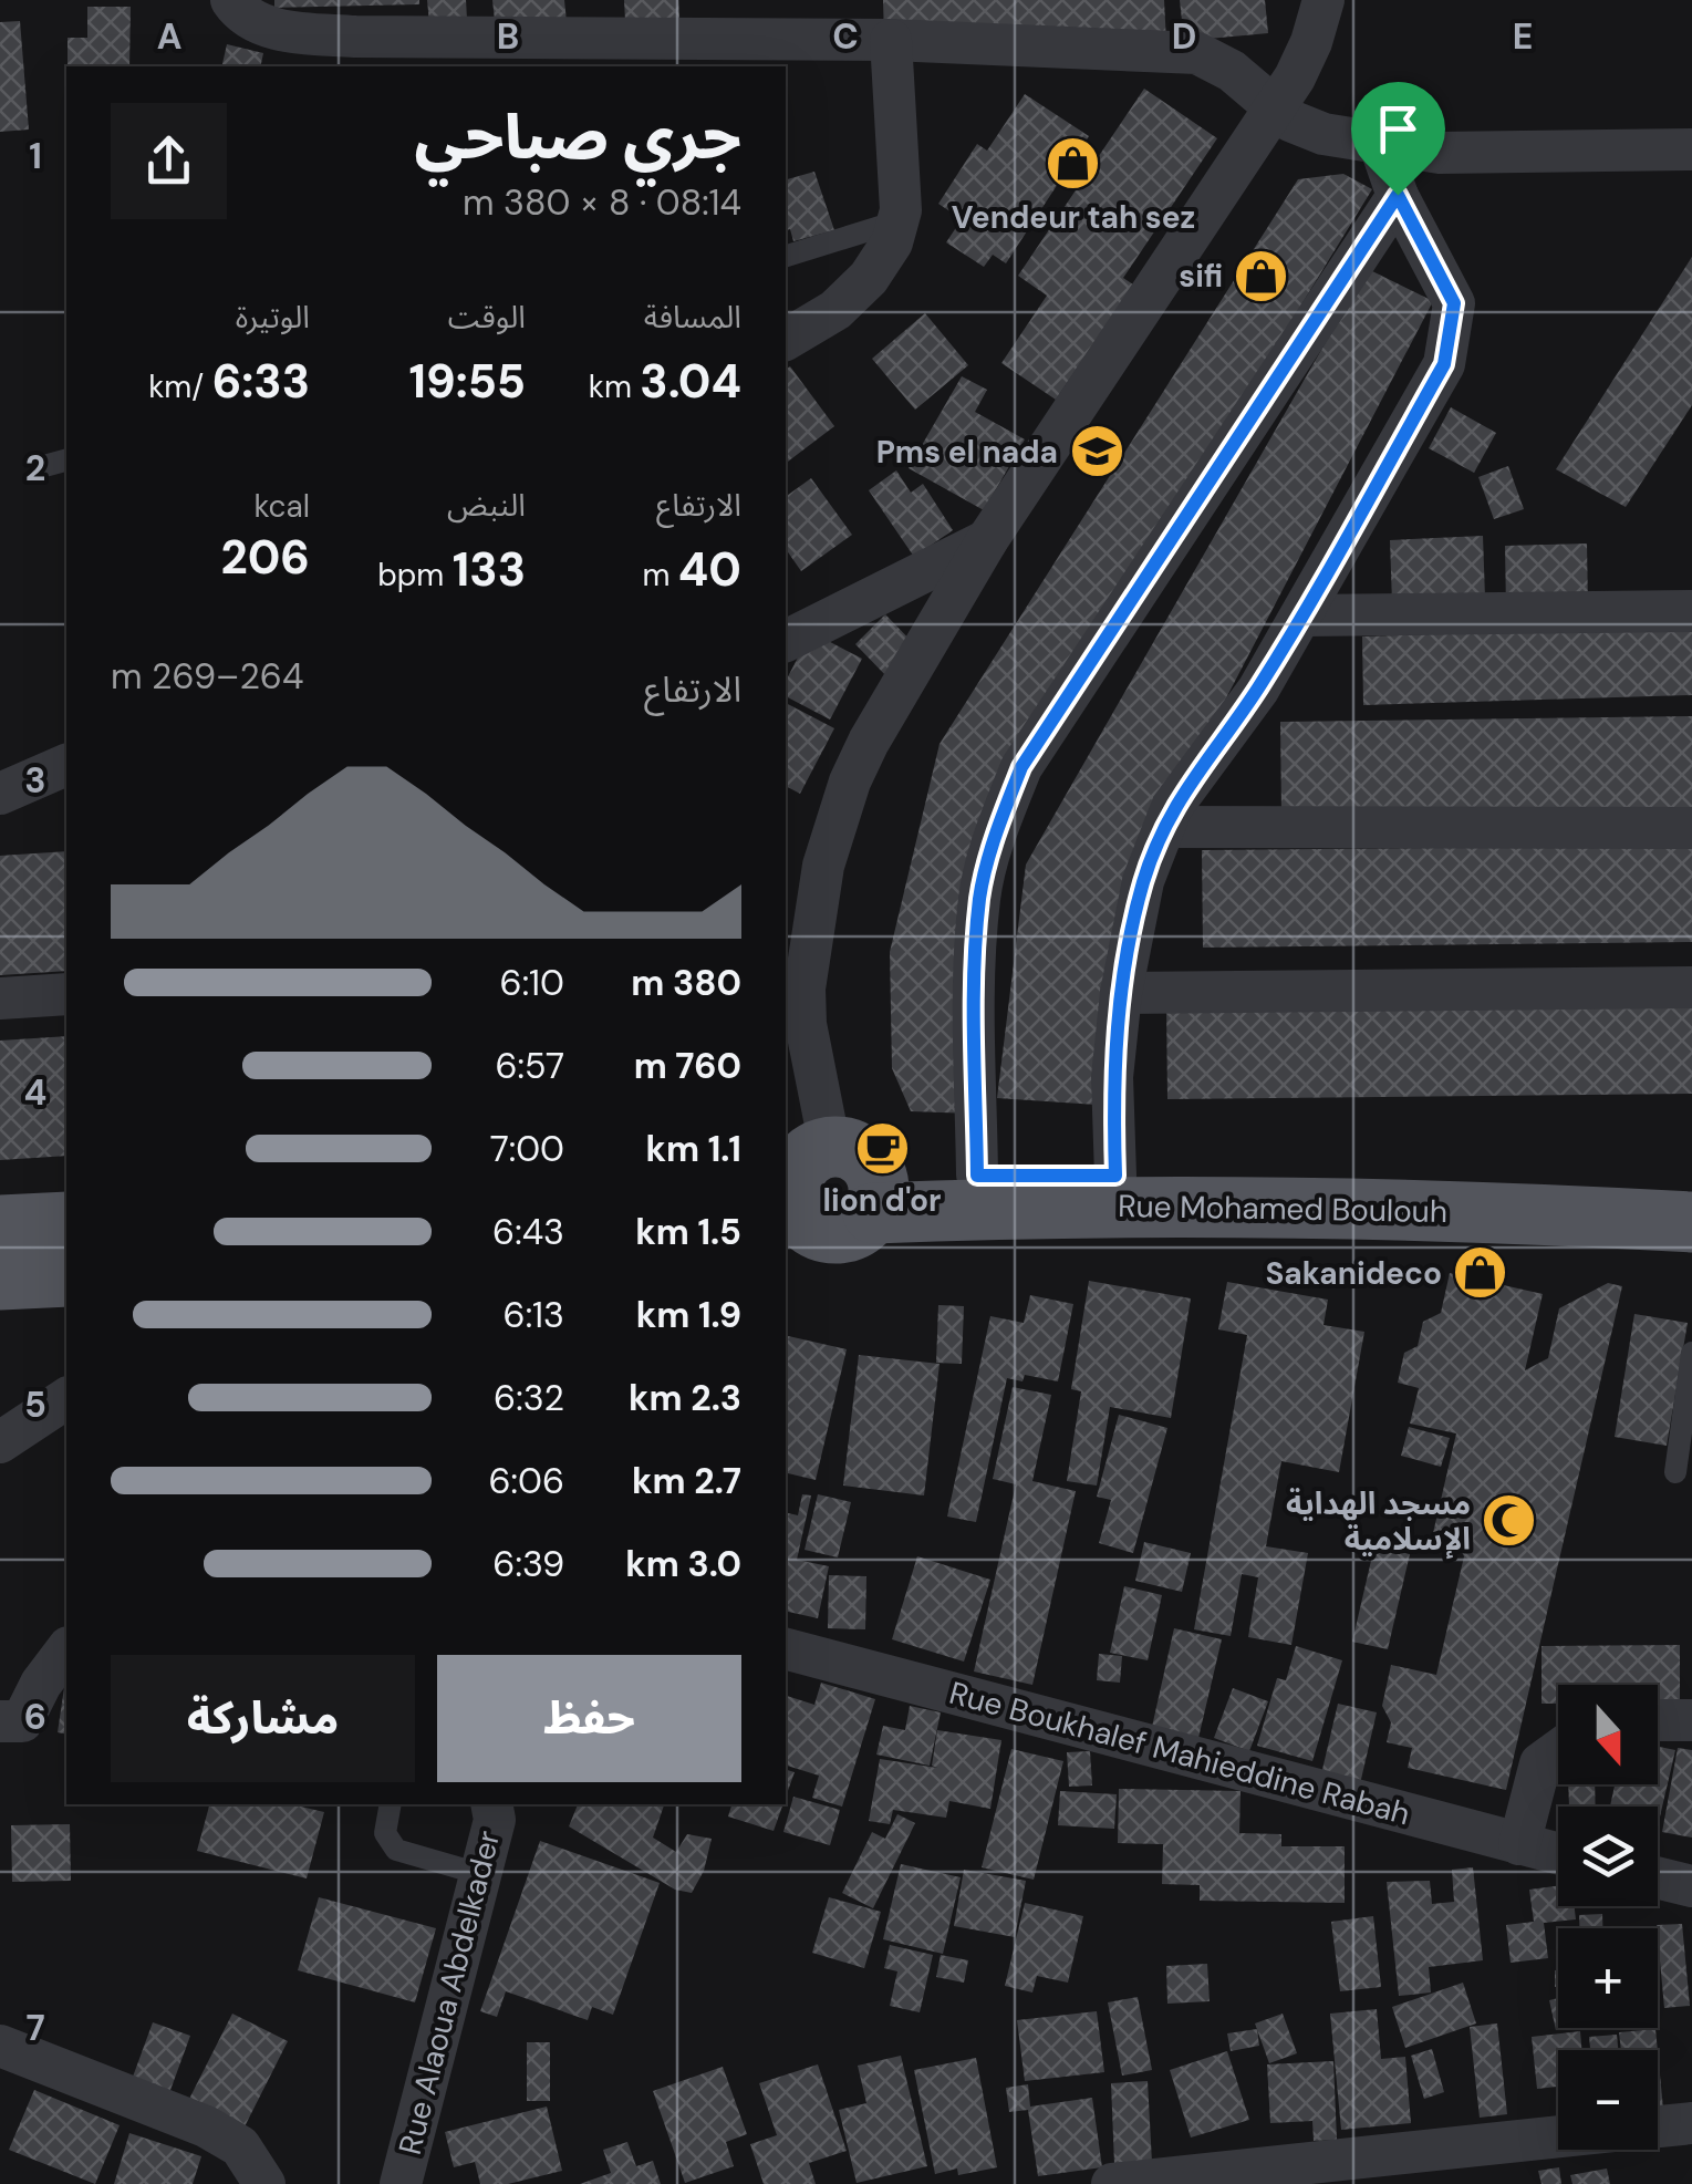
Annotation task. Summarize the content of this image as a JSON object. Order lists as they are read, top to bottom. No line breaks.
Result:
{"streets":{"main road":["Rue Mohamed Boulouh"],"street":["Rue Boukhalef Mahieddine Rabah","Rue Alaoua Abdelkader"]},"places":{"shop":["Vendeur tah sez","sifi","Sakanideco"],"school or university":["Pms el nada"],"cafe":["lion d'or"],"mosque":["مسجد الهداية الإسلامية"]},"north":"bottom","page":{"heading":["جري صباحي","08:14 · 8 × 380 m"],"stats":[["المسافة","3.04 km"],["الوقت","19:55"],["الوتيرة","6:33 /km"],["الارتفاع","40 m"],["النبض","133 bpm"],["kcal","206"]],"chart":["الارتفاع","264–269 m"],"list":[{"name":"380 m","note":"6:10"},{"name":"760 m","note":"6:57"},{"name":"1.1 km","note":"7:00"},{"name":"1.5 km","note":"6:43"},{"name":"1.9 km","note":"6:13"},{"name":"2.3 km","note":"6:32"},{"name":"2.7 km","note":"6:06"},{"name":"3.0 km","note":"6:39"}],"buttons":["حفظ","مشاركة"],"map_buttons":["+","−"]},"grid":{"columns":["A","B","C","D","E"],"rows":["1","2","3","4","5","6","7"]}}
